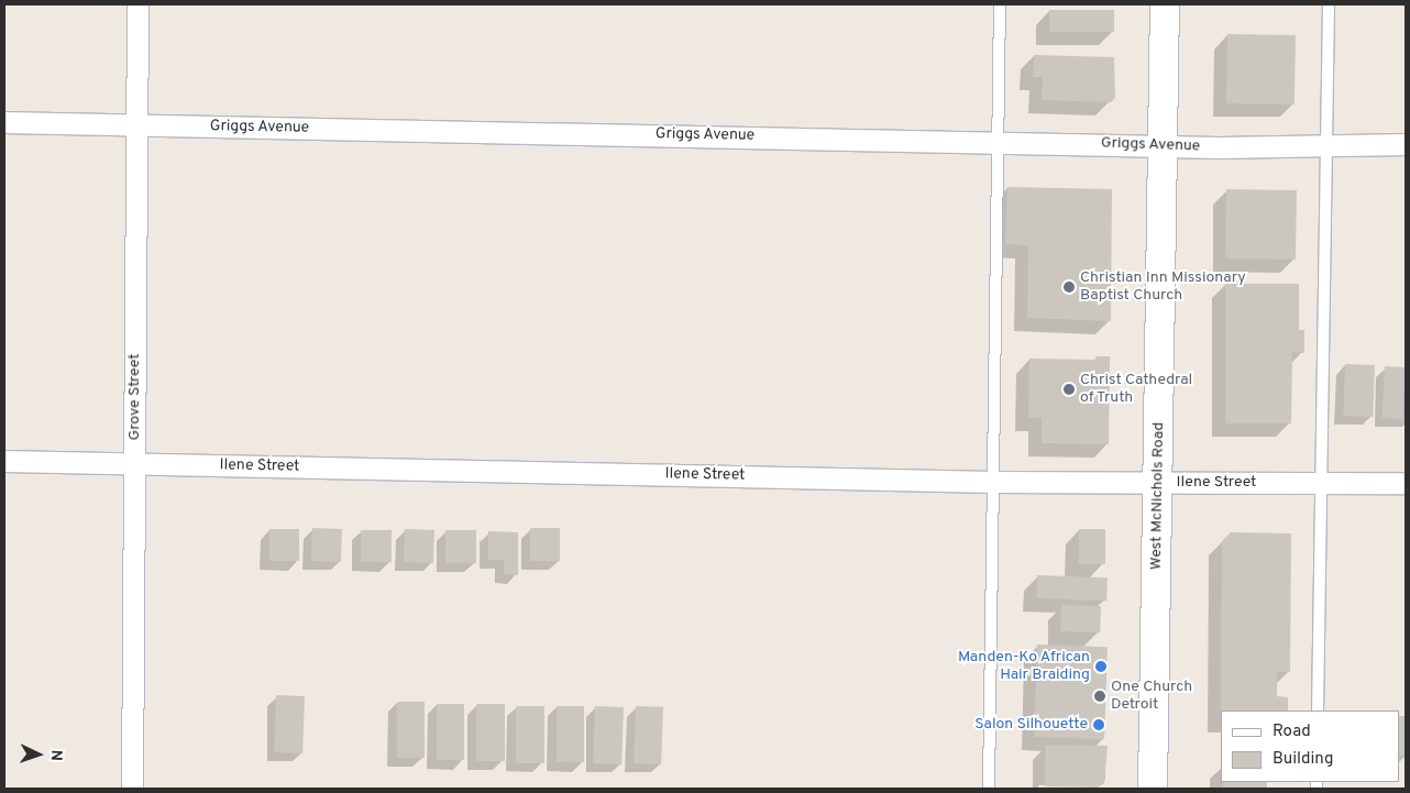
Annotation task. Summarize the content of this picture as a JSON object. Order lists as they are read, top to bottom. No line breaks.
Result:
{"streets":{"main road":["West McNichols Road"],"street":["Griggs Avenue","Grove Street","Ilene Street"]},"crossings":[["Griggs Avenue","Grove Street"],["Griggs Avenue","West McNichols Road"],["Grove Street","Ilene Street"],["Ilene Street","West McNichols Road"]],"places":["Christian Inn Missionary Baptist Church","Christ Cathedral of Truth","Manden-Ko African Hair Braiding","One Church Detroit","Salon Silhouette"],"legend":["Road","Building"],"north":"right"}
